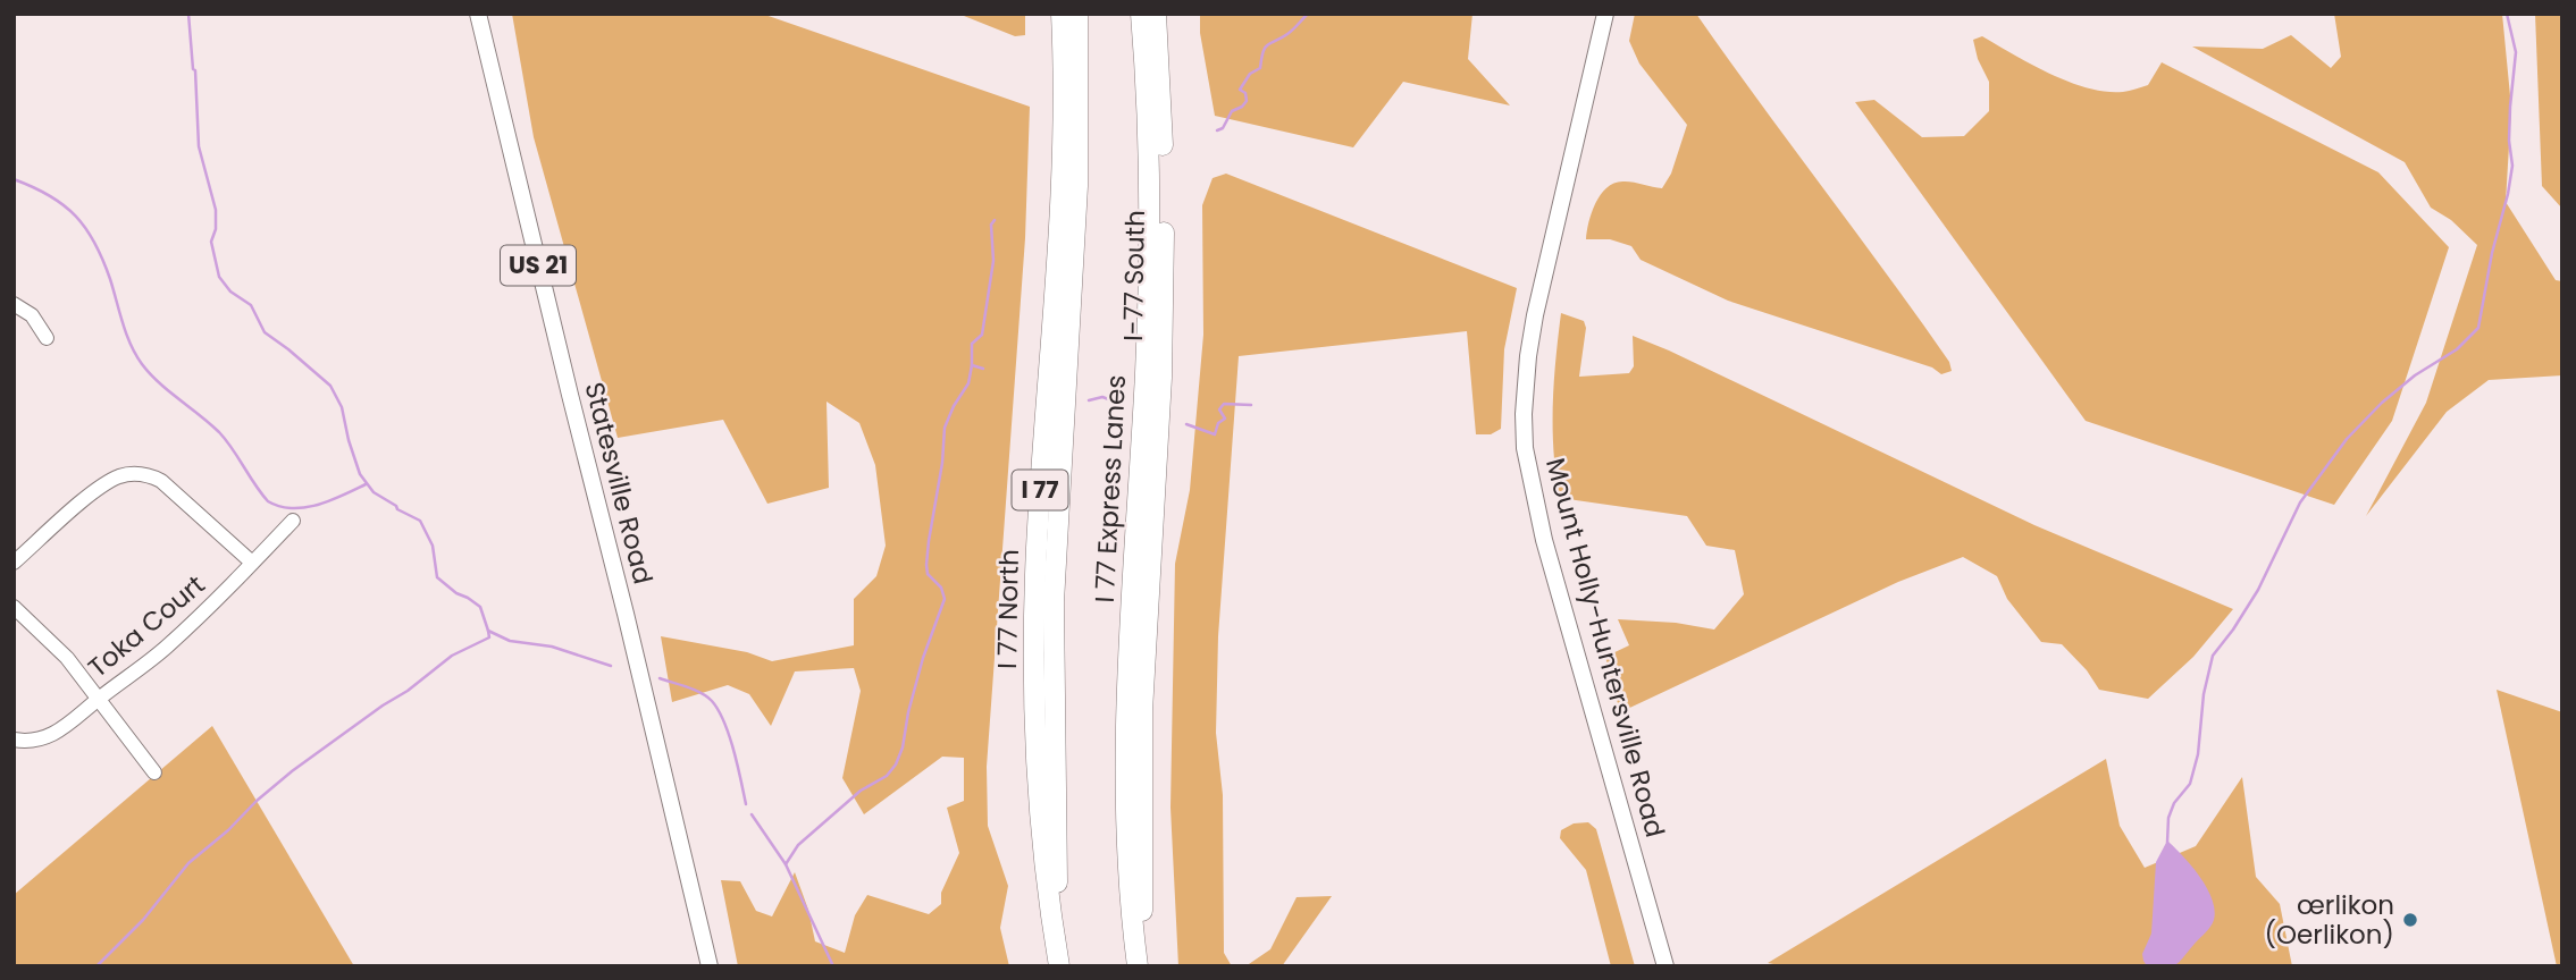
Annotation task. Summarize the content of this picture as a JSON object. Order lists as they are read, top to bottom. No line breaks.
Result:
{"streets":{"highway":["I-77 South","I 77 Express Lanes","I 77","I 77 North"],"main road":["US 21","Statesville Road","Mount Holly-Huntersville Road"],"street":["Toka Court"]},"crossings":[["I-77 South","I 77 Express Lanes"],["I 77 Express Lanes","I 77 North"]],"places":["œrlikon (Oerlikon)"]}
